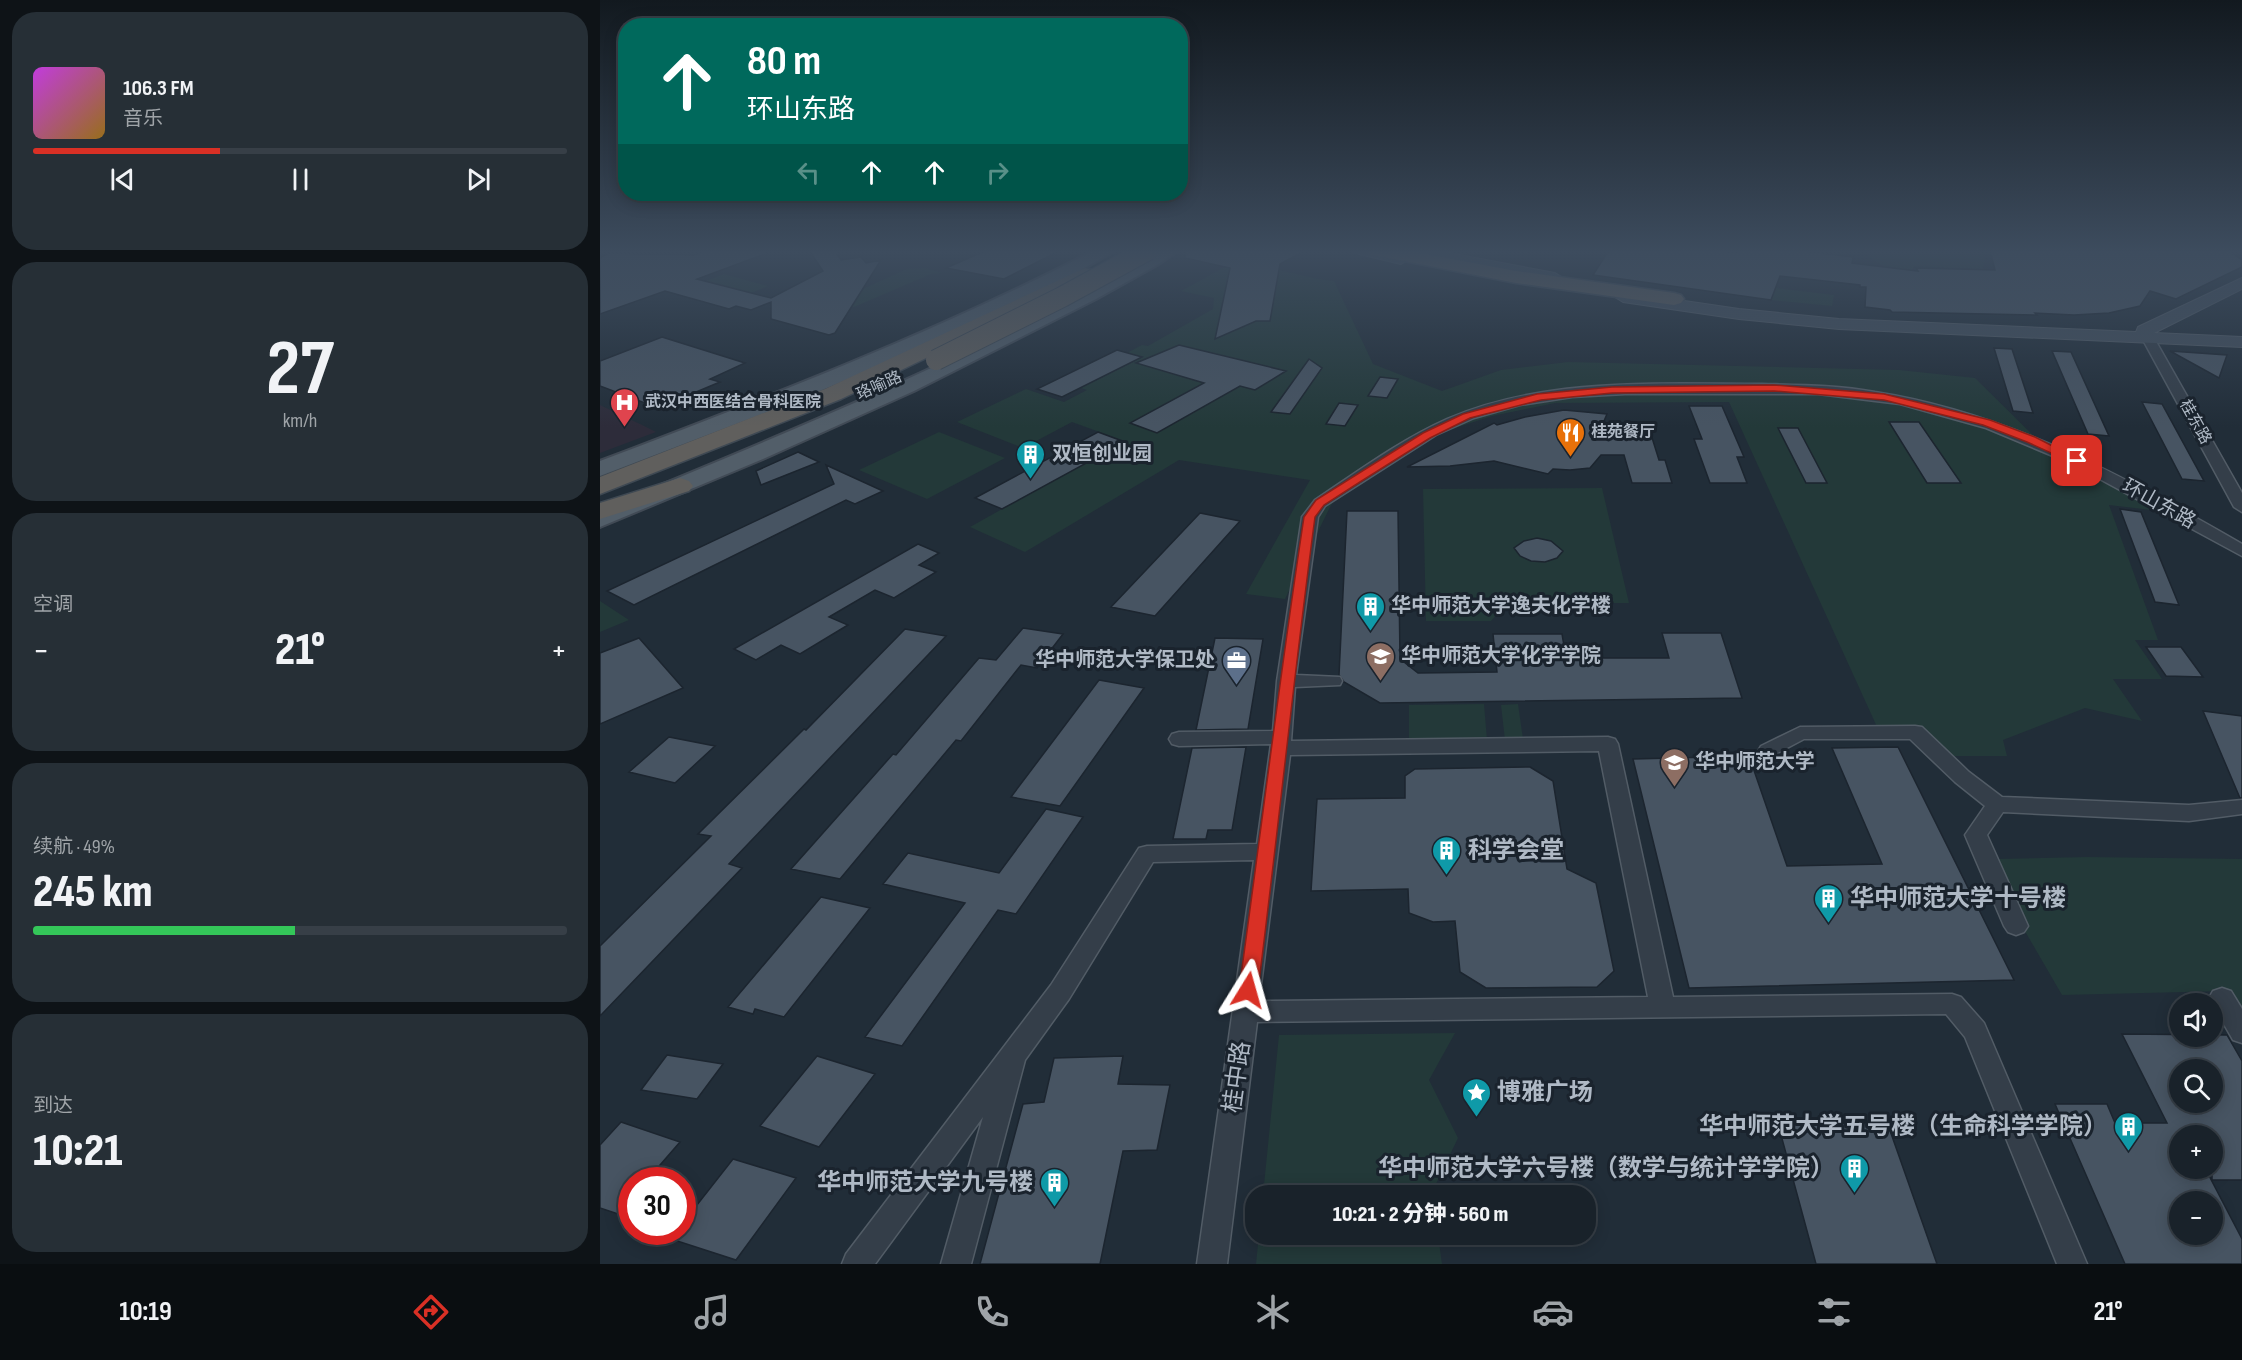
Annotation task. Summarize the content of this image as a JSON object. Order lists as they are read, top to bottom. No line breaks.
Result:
{"streets":{"highway":["珞喻路"],"street":["桂东路","环山东路","桂中路"]},"crossings":[["环山东路","桂中路"]],"places":{"hospital":["武汉中西医结合骨科医院"],"restaurant":["桂苑餐厅"],"building":["双恒创业园","华中师范大学逸夫化学楼","科学会堂","华中师范大学十号楼","华中师范大学五号楼（生命科学学院）","华中师范大学六号楼（数学与统计学学院）","华中师范大学九号楼"],"school or university":["华中师范大学化学学院","华中师范大学"],"office":["华中师范大学保卫处"],"place":["博雅广场"]},"page":{"turn":["80 m","环山东路"],"song":["106.3 FM","音乐"],"tile":[["27","km/h"],"空调",["续航 · 49%","245 km"],["到达","10:21"]],"heat":["−","21°","+"],"map_buttons":["+","−"],"limit":"30","trip":"10:21 · 2 分钟 · 560 m","tabs":["10:19","21°"]}}
